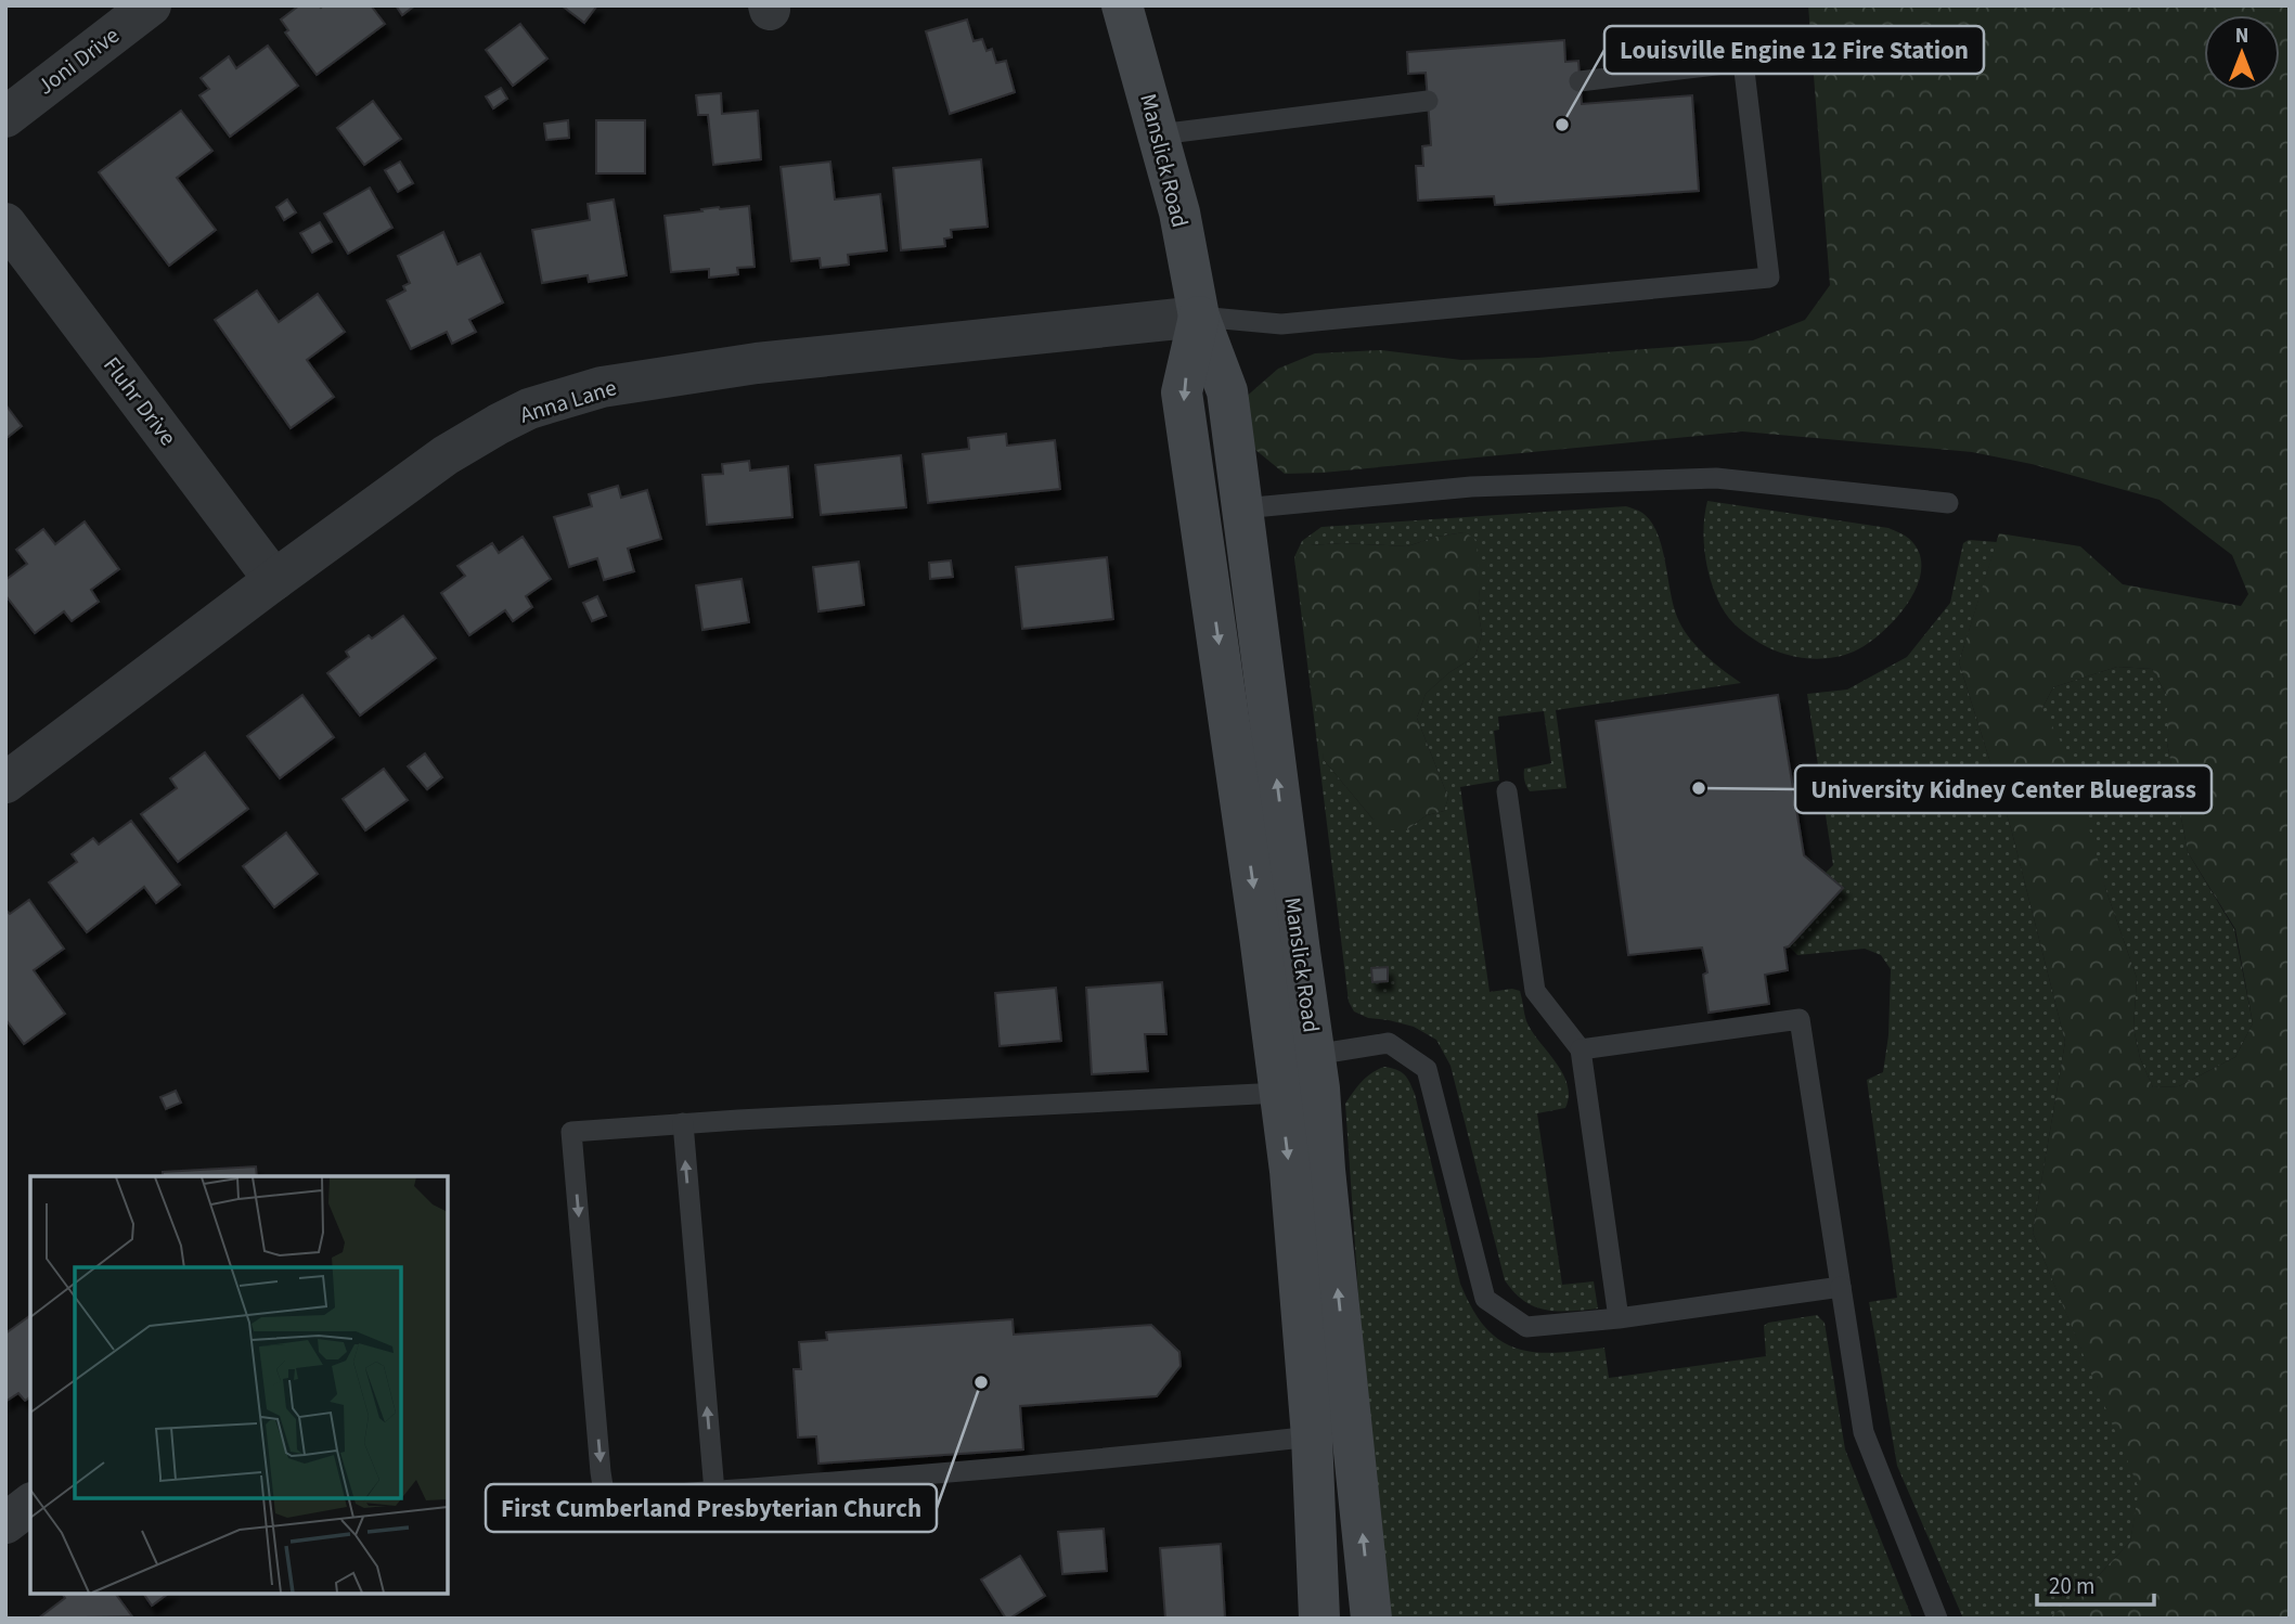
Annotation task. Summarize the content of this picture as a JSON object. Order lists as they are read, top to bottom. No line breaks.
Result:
{"streets":{"main road":["Manslick Road"],"street":["Joni Drive","Fluhr Drive","Anna Lane"]},"crossings":[["Manslick Road","Anna Lane"],["Fluhr Drive","Anna Lane"]],"places":["Louisville Engine 12 Fire Station","University Kidney Center Bluegrass","First Cumberland Presbyterian Church"],"scale_bar":"20 m","north":"top"}
